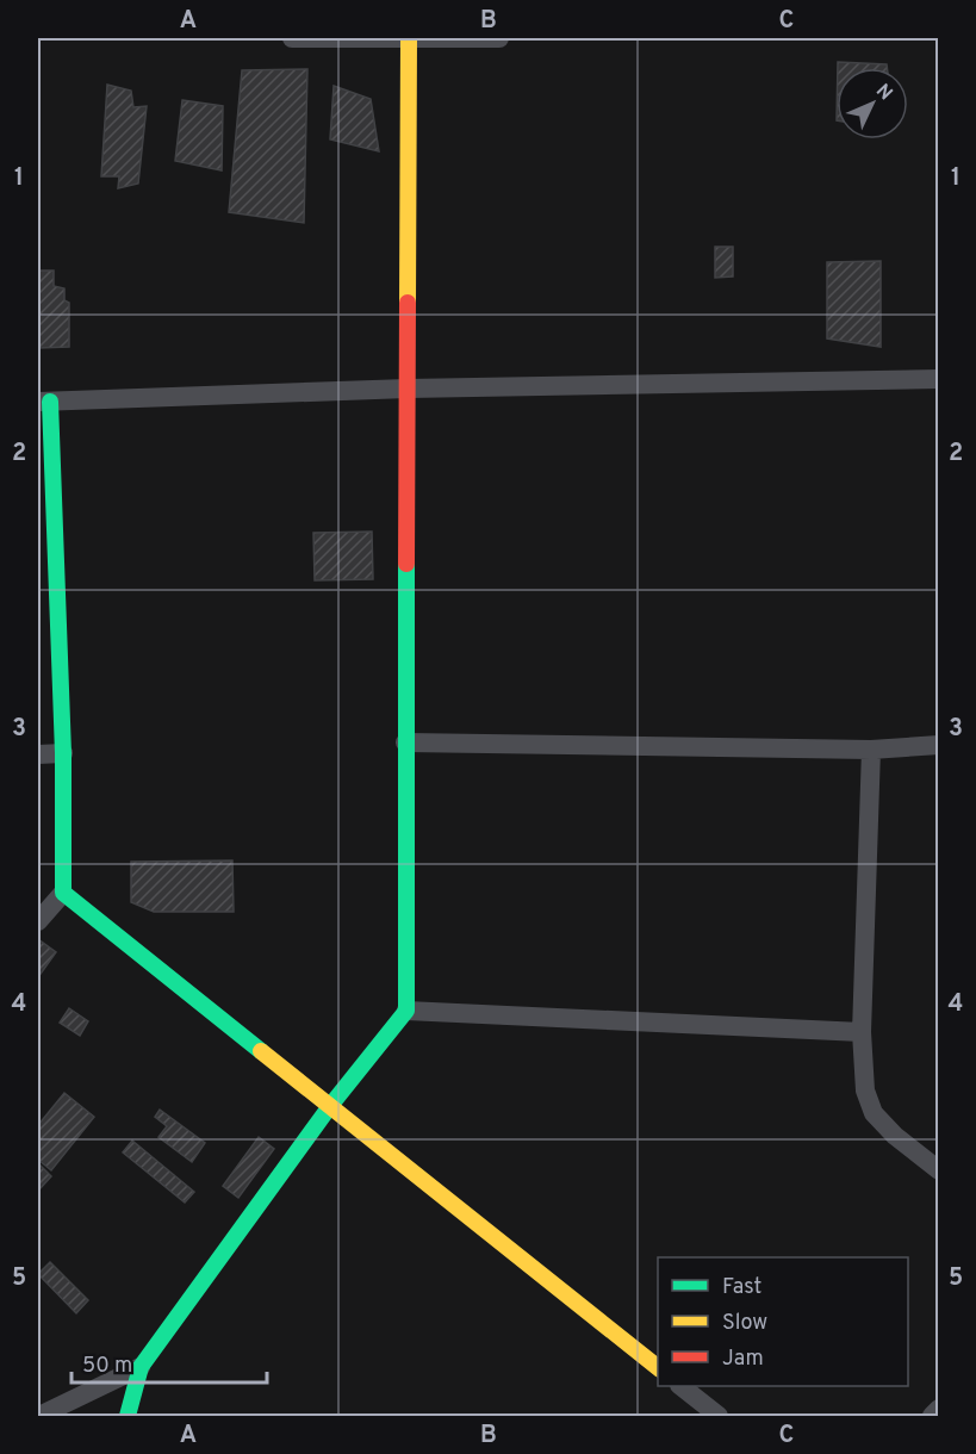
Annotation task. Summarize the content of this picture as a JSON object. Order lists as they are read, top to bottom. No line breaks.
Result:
{"legend":["Fast","Slow","Jam"],"scale_bar":"50 m","north":"top right","grid":{"columns":["A","B","C"],"rows":["1","2","3","4","5"]}}
